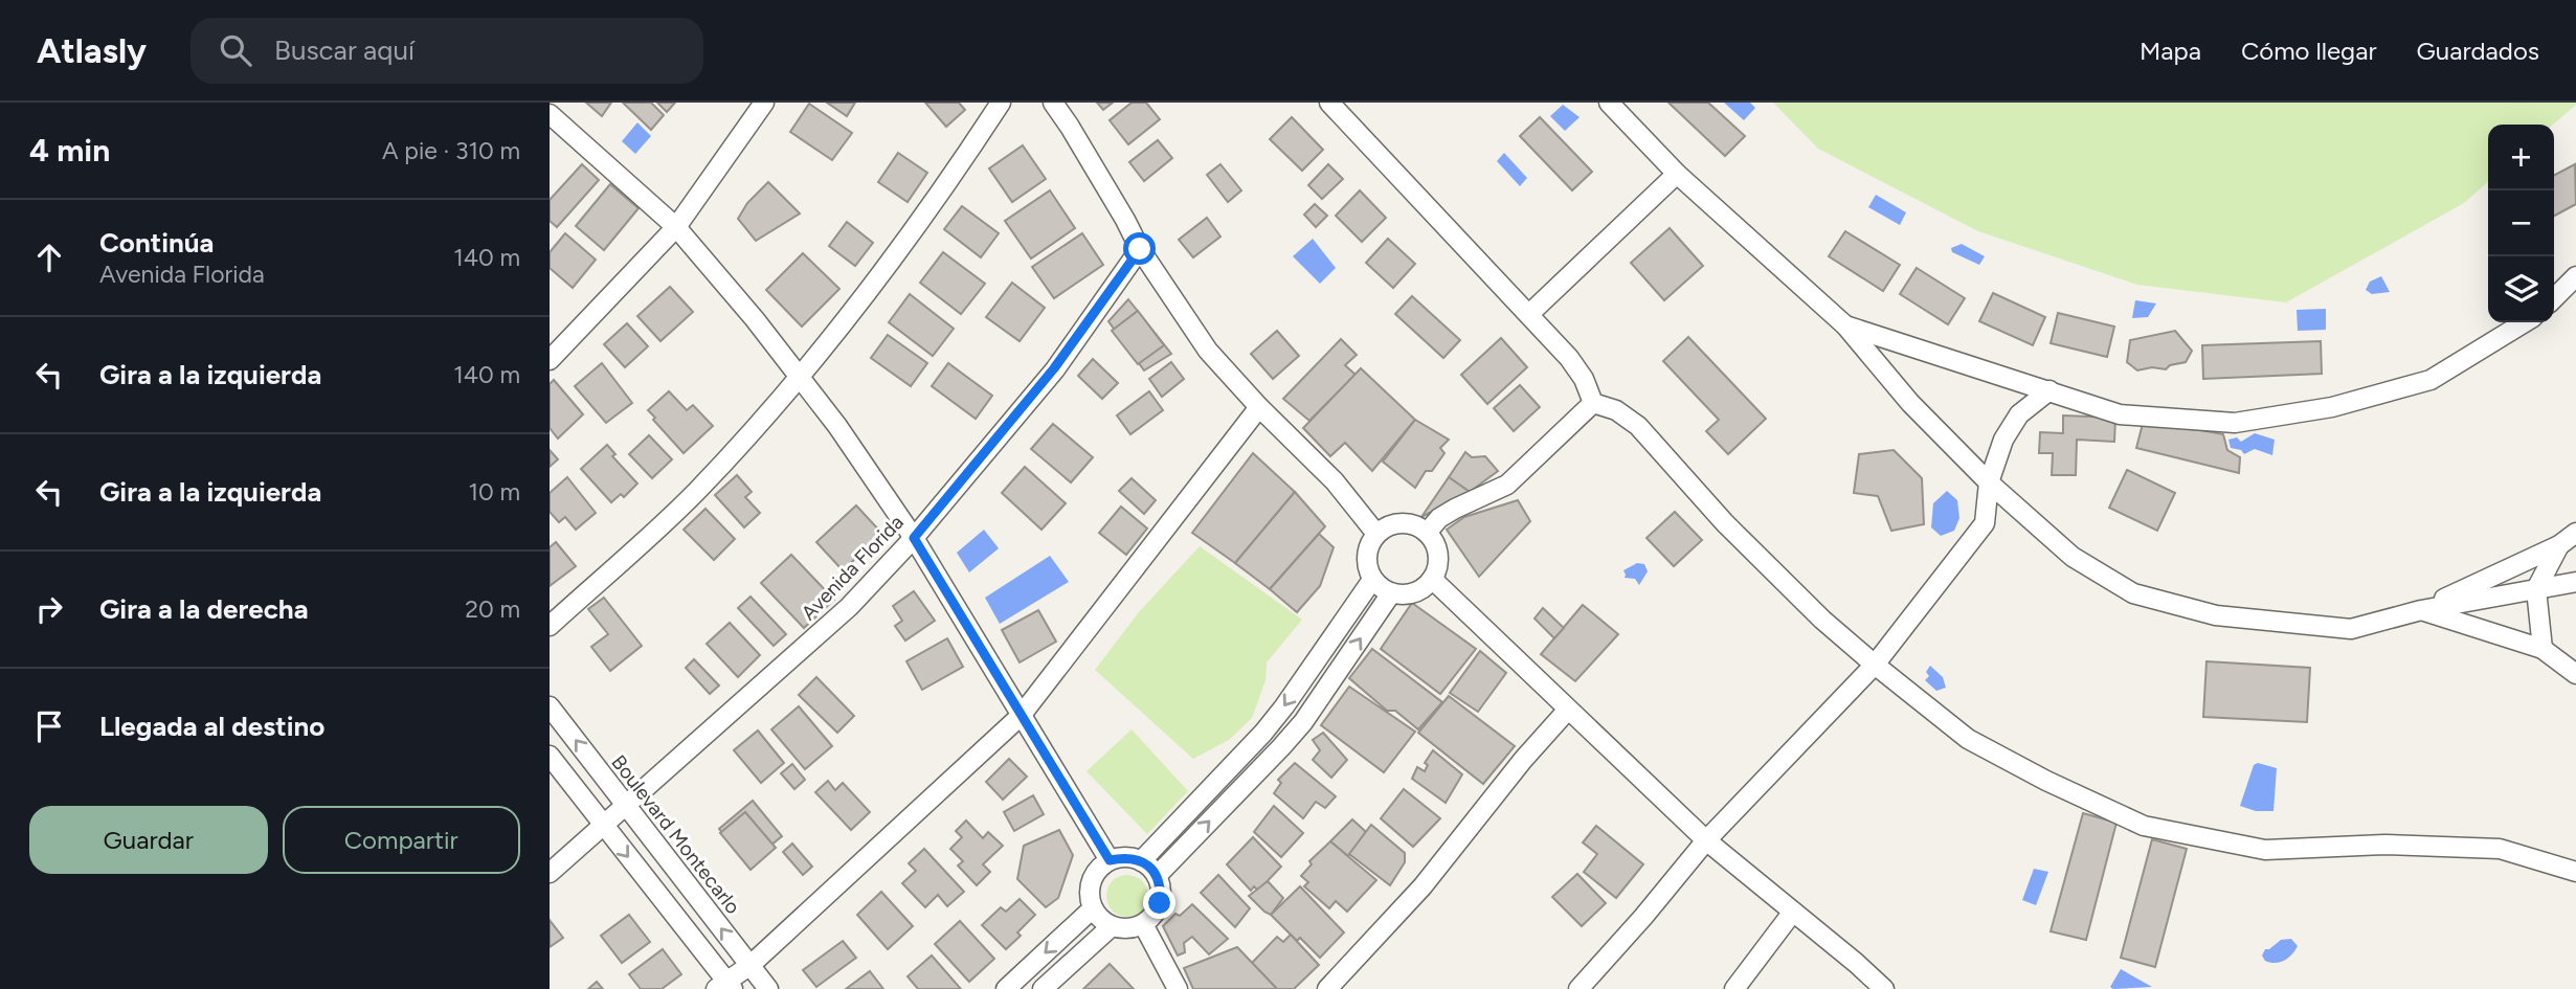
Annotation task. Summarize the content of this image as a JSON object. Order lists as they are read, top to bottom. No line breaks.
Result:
{"streets":{"street":["Avenida Florida","Boulevard Montecarlo"]},"crossings":[["Avenida Florida","Boulevard Montecarlo"]],"page":{"header":"Atlasly","search":"Buscar aquí","nav":["Mapa","Cómo llegar","Guardados"],"heading":["4 min","A pie · 310 m"],"map_buttons":["+","−"],"list":[["Continúa","Avenida Florida","140 m"],["Gira a la izquierda","140 m"],["Gira a la izquierda","10 m"],["Gira a la derecha","20 m"],"Llegada al destino"],"buttons":["Guardar","Compartir"]}}
